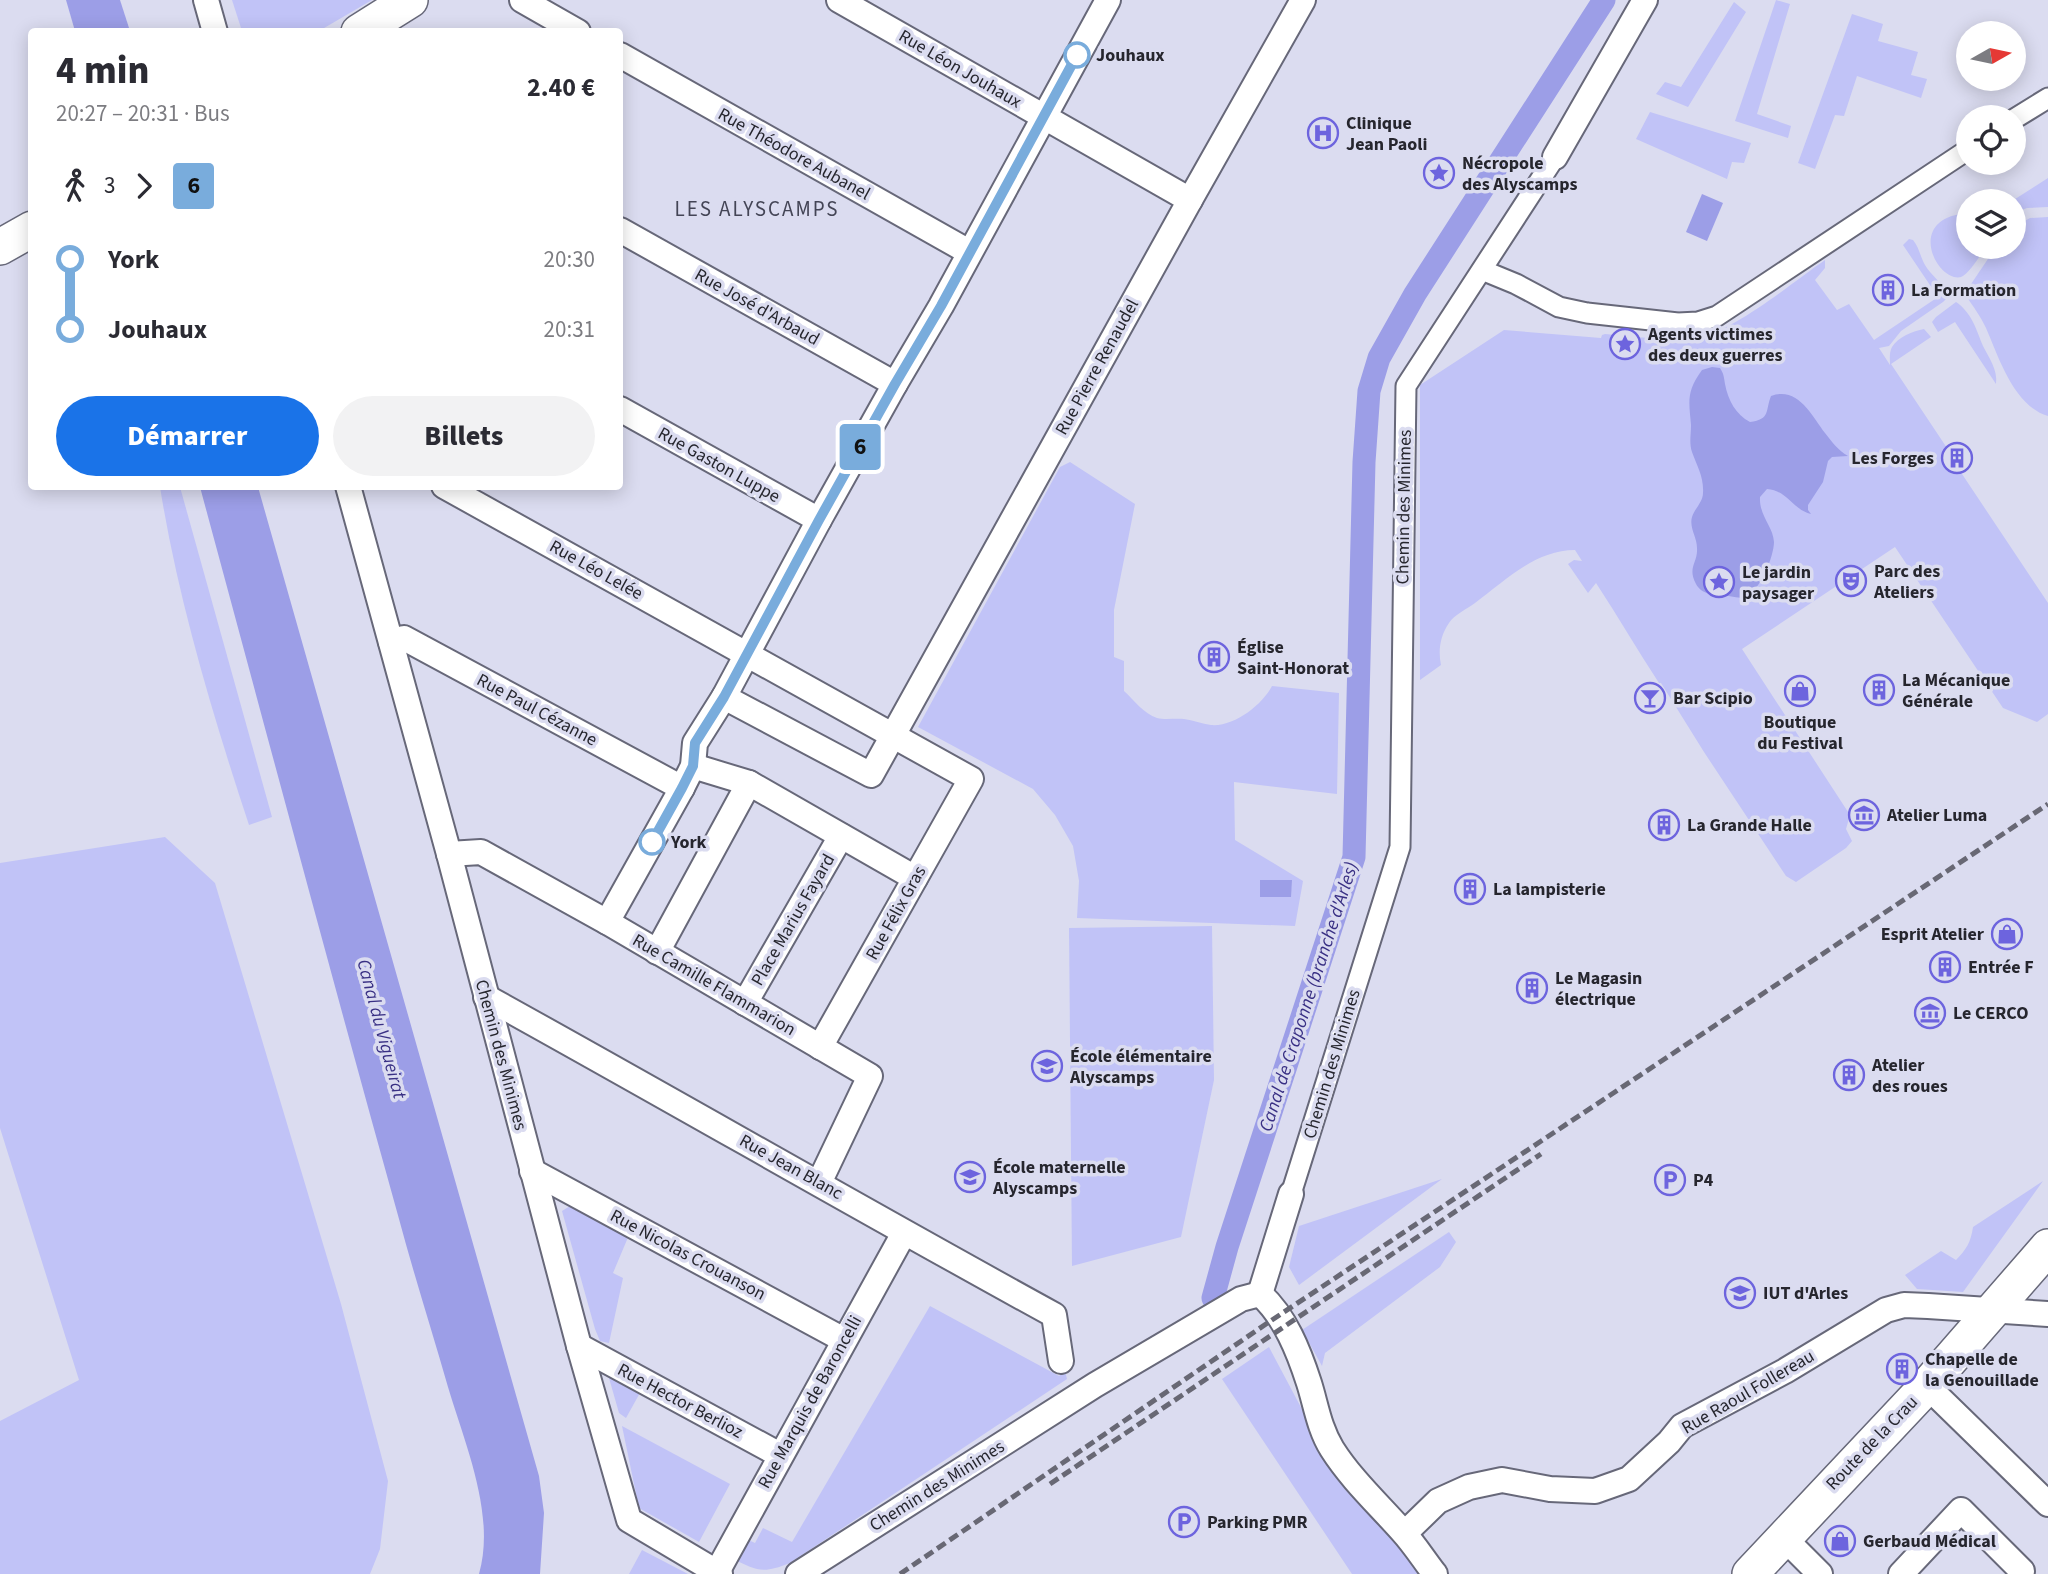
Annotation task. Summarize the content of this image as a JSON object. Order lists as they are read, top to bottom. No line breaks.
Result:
{"streets":{"main road":["Route de la Crau"],"street":["Rue Léon Jouhaux","Rue Théodore Aubanel","Rue José d'Arbaud","Rue Pierre Renaudel","Rue Gaston Luppe","Chemin des Minimes","Rue Léo Lelée","Rue Paul Cézanne","Rue Félix Gras","Place Marius Fayard","Rue Camille Flammarion","Rue Jean Blanc","Rue Nicolas Crouanson","Rue Raoul Follereau","Rue Hector Berlioz","Rue Marquis de Baroncelli"]},"crossings":[["Rue Léon Jouhaux","Rue Pierre Renaudel"],["Rue Pierre Renaudel","Rue Léo Lelée"],["Chemin des Minimes","Rue Paul Cézanne"],["Chemin des Minimes","Rue Camille Flammarion"],["Chemin des Minimes","Rue Jean Blanc"],["Chemin des Minimes","Rue Nicolas Crouanson"],["Chemin des Minimes","Rue Hector Berlioz"],["Chemin des Minimes","Rue Marquis de Baroncelli"],["Rue Léo Lelée","Rue Félix Gras"],["Rue Paul Cézanne","Rue Félix Gras"],["Rue Paul Cézanne","Place Marius Fayard"],["Rue Félix Gras","Rue Camille Flammarion"],["Place Marius Fayard","Rue Camille Flammarion"],["Rue Camille Flammarion","Rue Jean Blanc"],["Rue Jean Blanc","Rue Marquis de Baroncelli"],["Rue Nicolas Crouanson","Rue Marquis de Baroncelli"],["Rue Raoul Follereau","Route de la Crau"],["Rue Hector Berlioz","Rue Marquis de Baroncelli"]],"districts":["LES ALYSCAMPS"],"water":["Canal de Craponne (branche d'Arles)","Canal du Vigueirat"],"places":{"other":["Jouhaux","York"],"hospital":["Clinique Jean Paoli"],"place":["Nécropole des Alyscamps","Agents victimes des deux guerres","Le jardin paysager"],"building":["La Formation","Les Forges","Église Saint-Honorat","La Mécanique Générale","La Grande Halle","La lampisterie","Entrée F","Le Magasin électrique","Atelier des roues","Chapelle de la Genouillade"],"theatre":["Parc des Ateliers"],"shop":["Boutique du Festival","Esprit Atelier","Gerbaud Médical"],"bar":["Bar Scipio"],"museum":["Atelier Luma","Le CERCO"],"school or university":["École élémentaire Alyscamps","École maternelle Alyscamps","IUT d'Arles"],"parking":["P4","Parking PMR"]},"lines":["bus line 6"],"north":"right","page":{"on_map":"6","heading":["4 min","20:27 – 20:31 · Bus","2.40 €"],"legs":["3","6"],"list":[{"name":"York","value":"20:30"},{"name":"Jouhaux","value":"20:31"}],"buttons":["Démarrer","Billets"]}}
